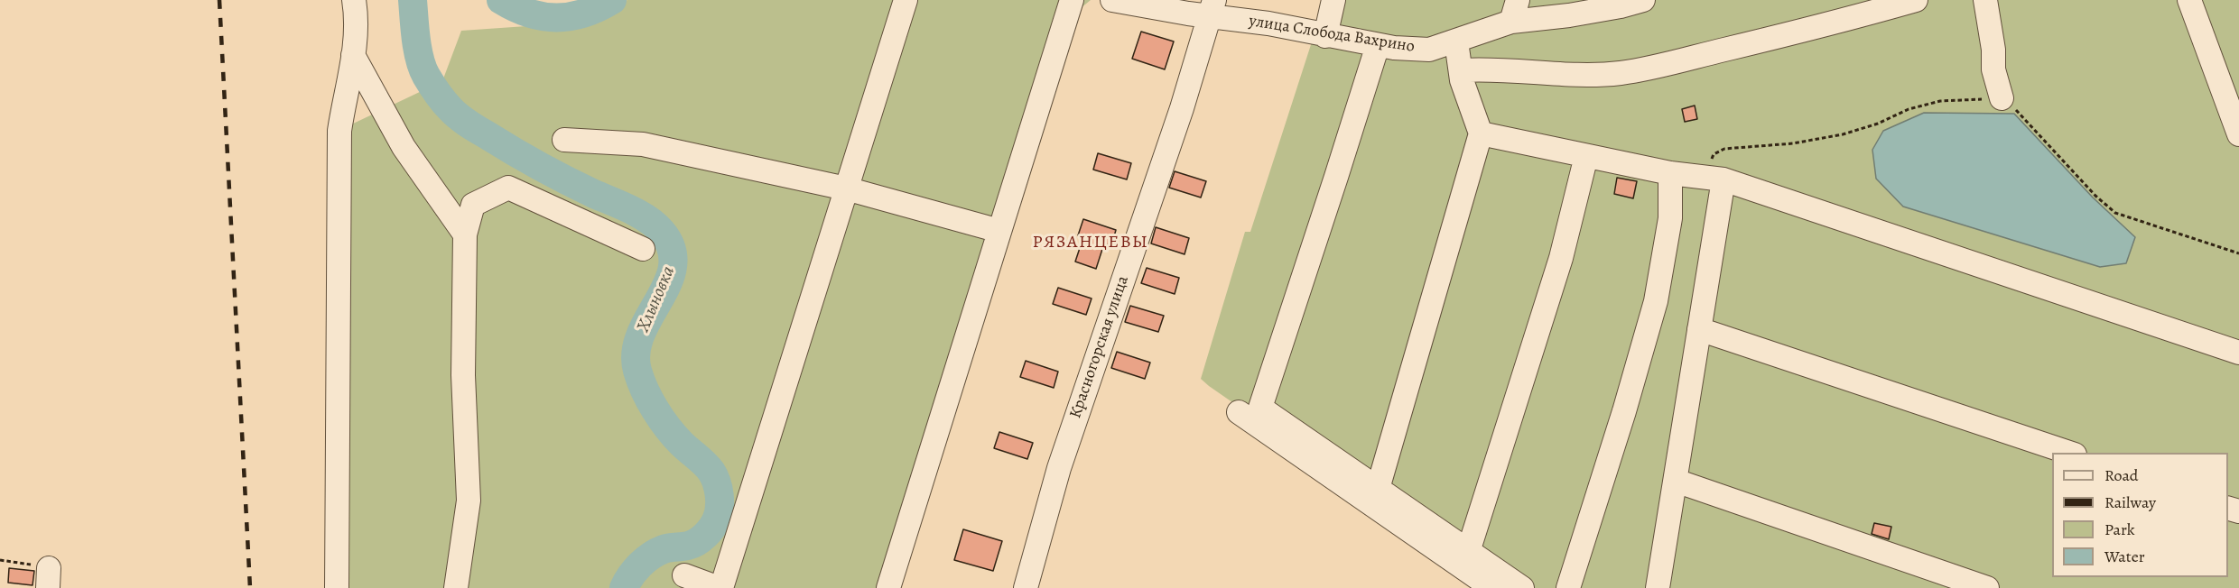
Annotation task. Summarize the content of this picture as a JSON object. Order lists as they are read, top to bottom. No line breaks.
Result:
{"streets":{"street":["улица Слобода Вахрино","Красногорская улица"]},"crossings":[["улица Слобода Вахрино","Красногорская улица"]],"districts":["РЯЗАНЦЕВЫ"],"water":["Хлыновка"],"legend":["Road","Railway","Park","Water"]}
